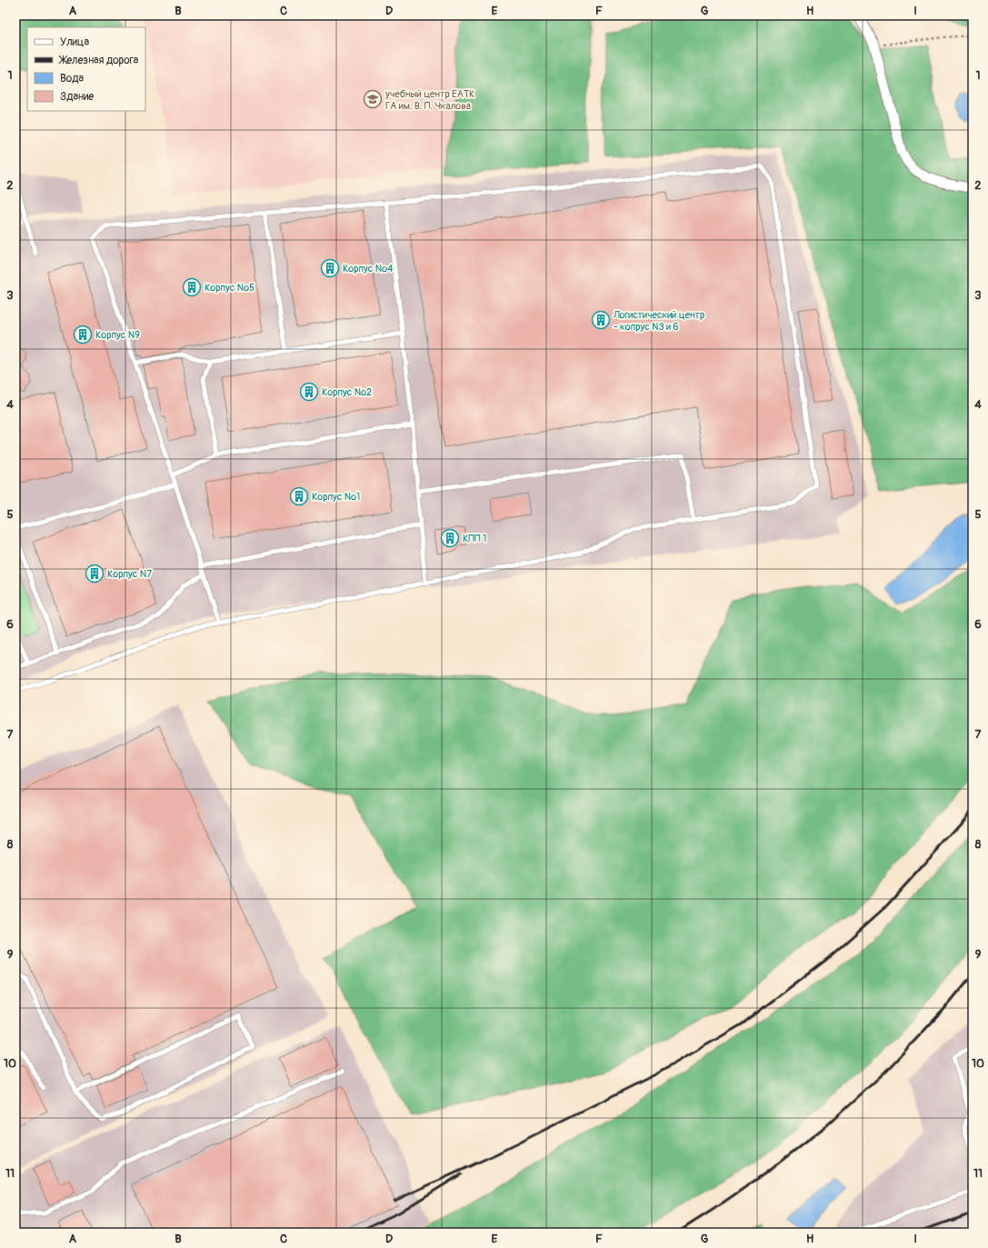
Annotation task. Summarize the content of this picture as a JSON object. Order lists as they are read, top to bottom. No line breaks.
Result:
{"places":{"school or university":["учебный центр ЕАТК ГА им. В. П. Чкалова"],"building":["Корпус №4","Корпус №5","Логистический центр - копрус N3 и 6","Корпус N9","Корпус №2","Корпус №1","КПП 1","Корпус N7"]},"legend":["Улица","Железная дорога","Вода","Здание"],"grid":{"columns":["A","B","C","D","E","F","G","H","I"],"rows":["1","2","3","4","5","6","7","8","9","10","11"]}}
